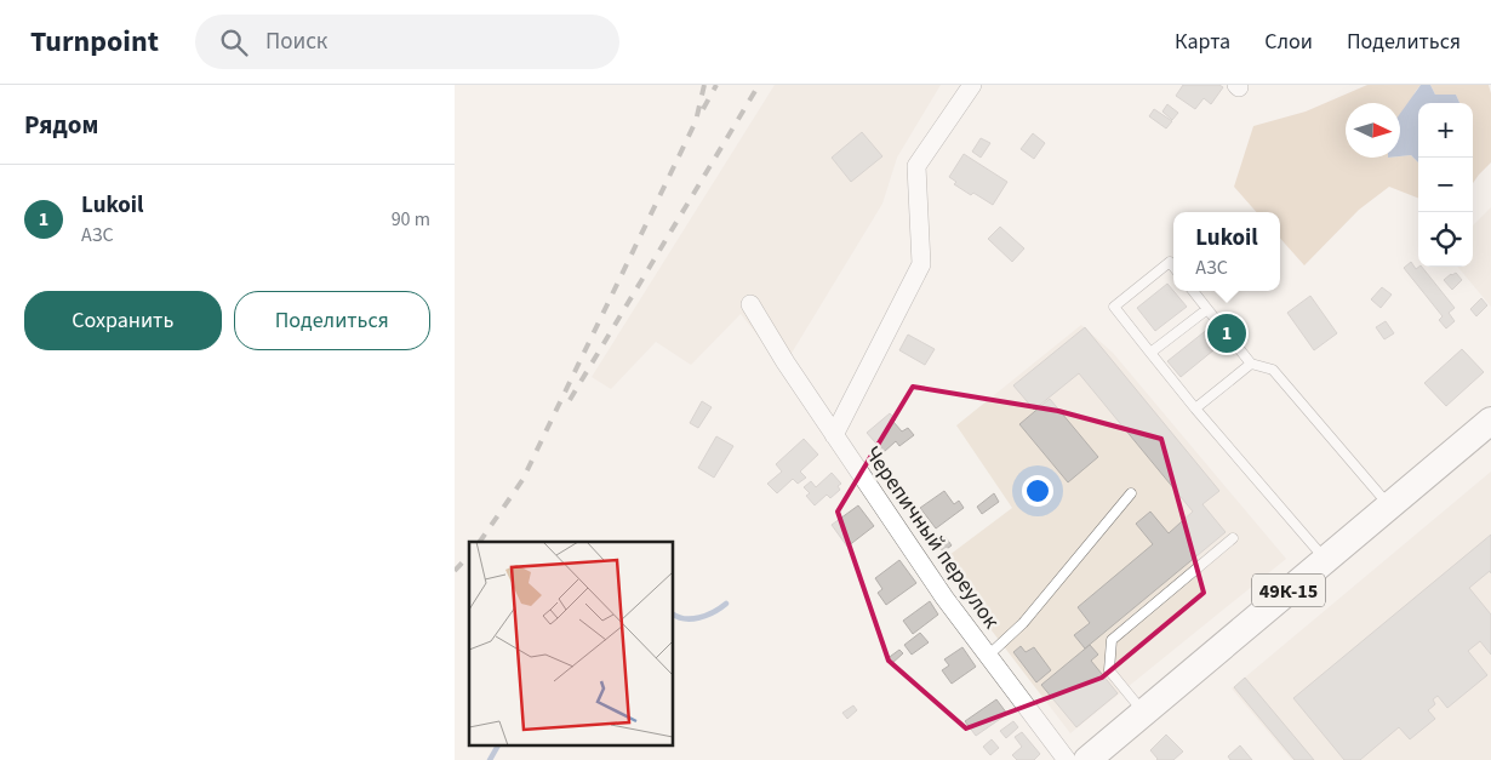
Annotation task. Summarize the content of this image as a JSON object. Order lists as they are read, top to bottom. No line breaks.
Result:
{"streets":{"main road":["49К-15"],"street":["Черепичный переулок"]},"north":"right","page":{"header":"Turnpoint","search":"Поиск","nav":["Карта","Слои","Поделиться"],"heading":"Рядом","map_buttons":["+","−"],"list":[{"mark":"1","name":"Lukoil","note":"АЗС","value":"90 m"}],"popup":["Lukoil","АЗС"],"buttons":["Сохранить","Поделиться"],"pins":"1"}}
